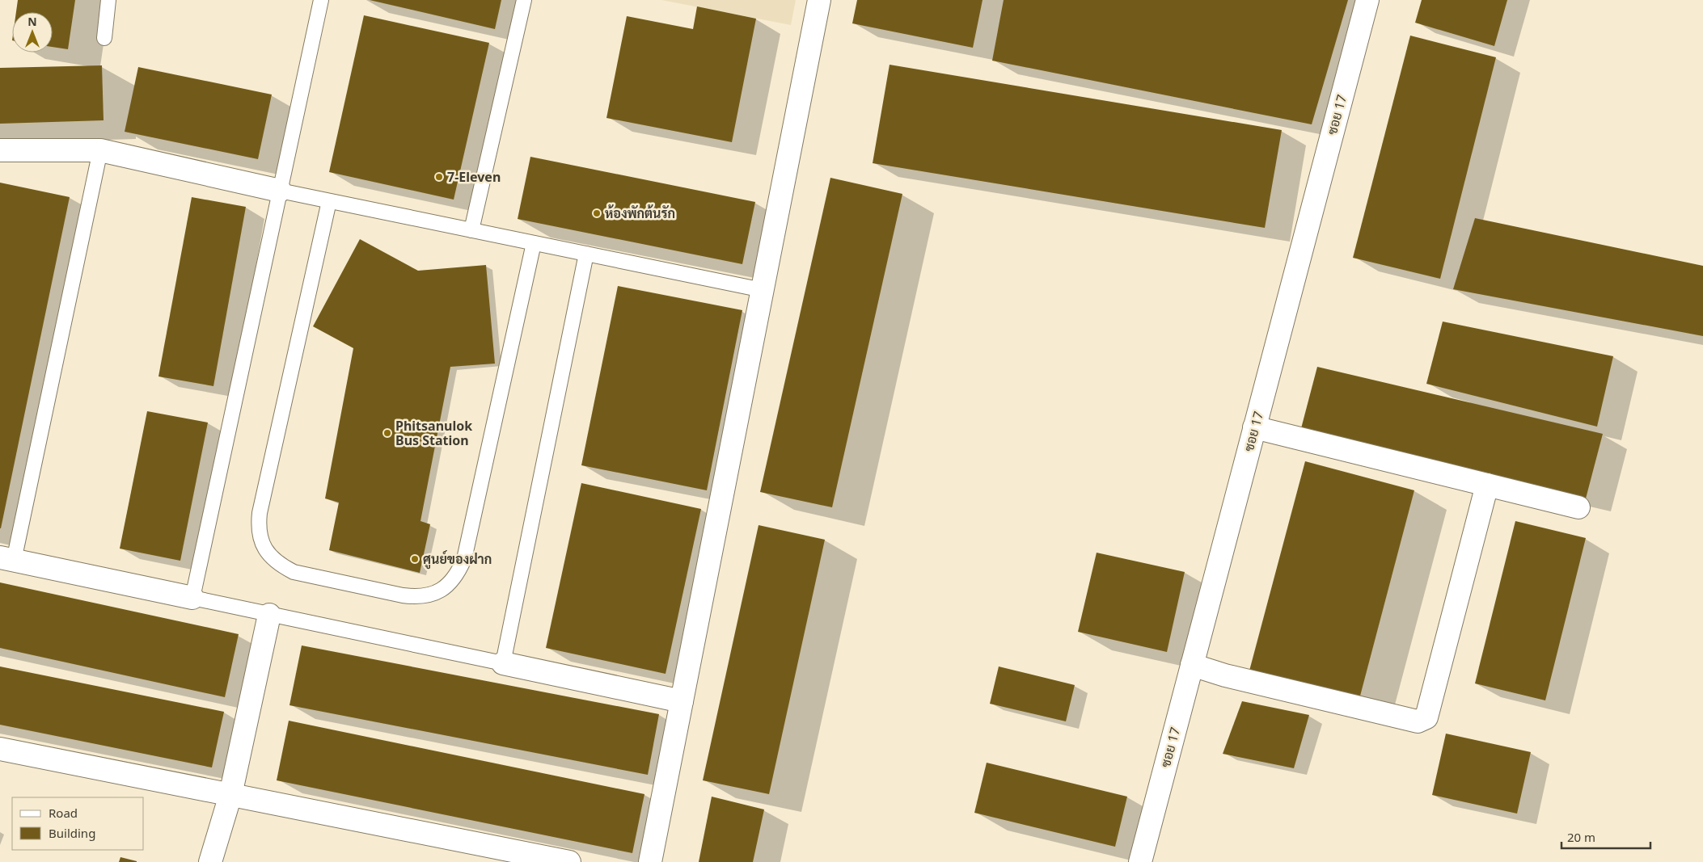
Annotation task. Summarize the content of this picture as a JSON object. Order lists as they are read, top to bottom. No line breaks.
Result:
{"streets":{"street":["ซอย 17"]},"places":["7-Eleven","ห้องพักต้นรัก","Phitsanulok Bus Station","ศูนย์ของฝาก"],"legend":["Road","Building"],"scale_bar":"20 m","north":"top"}
